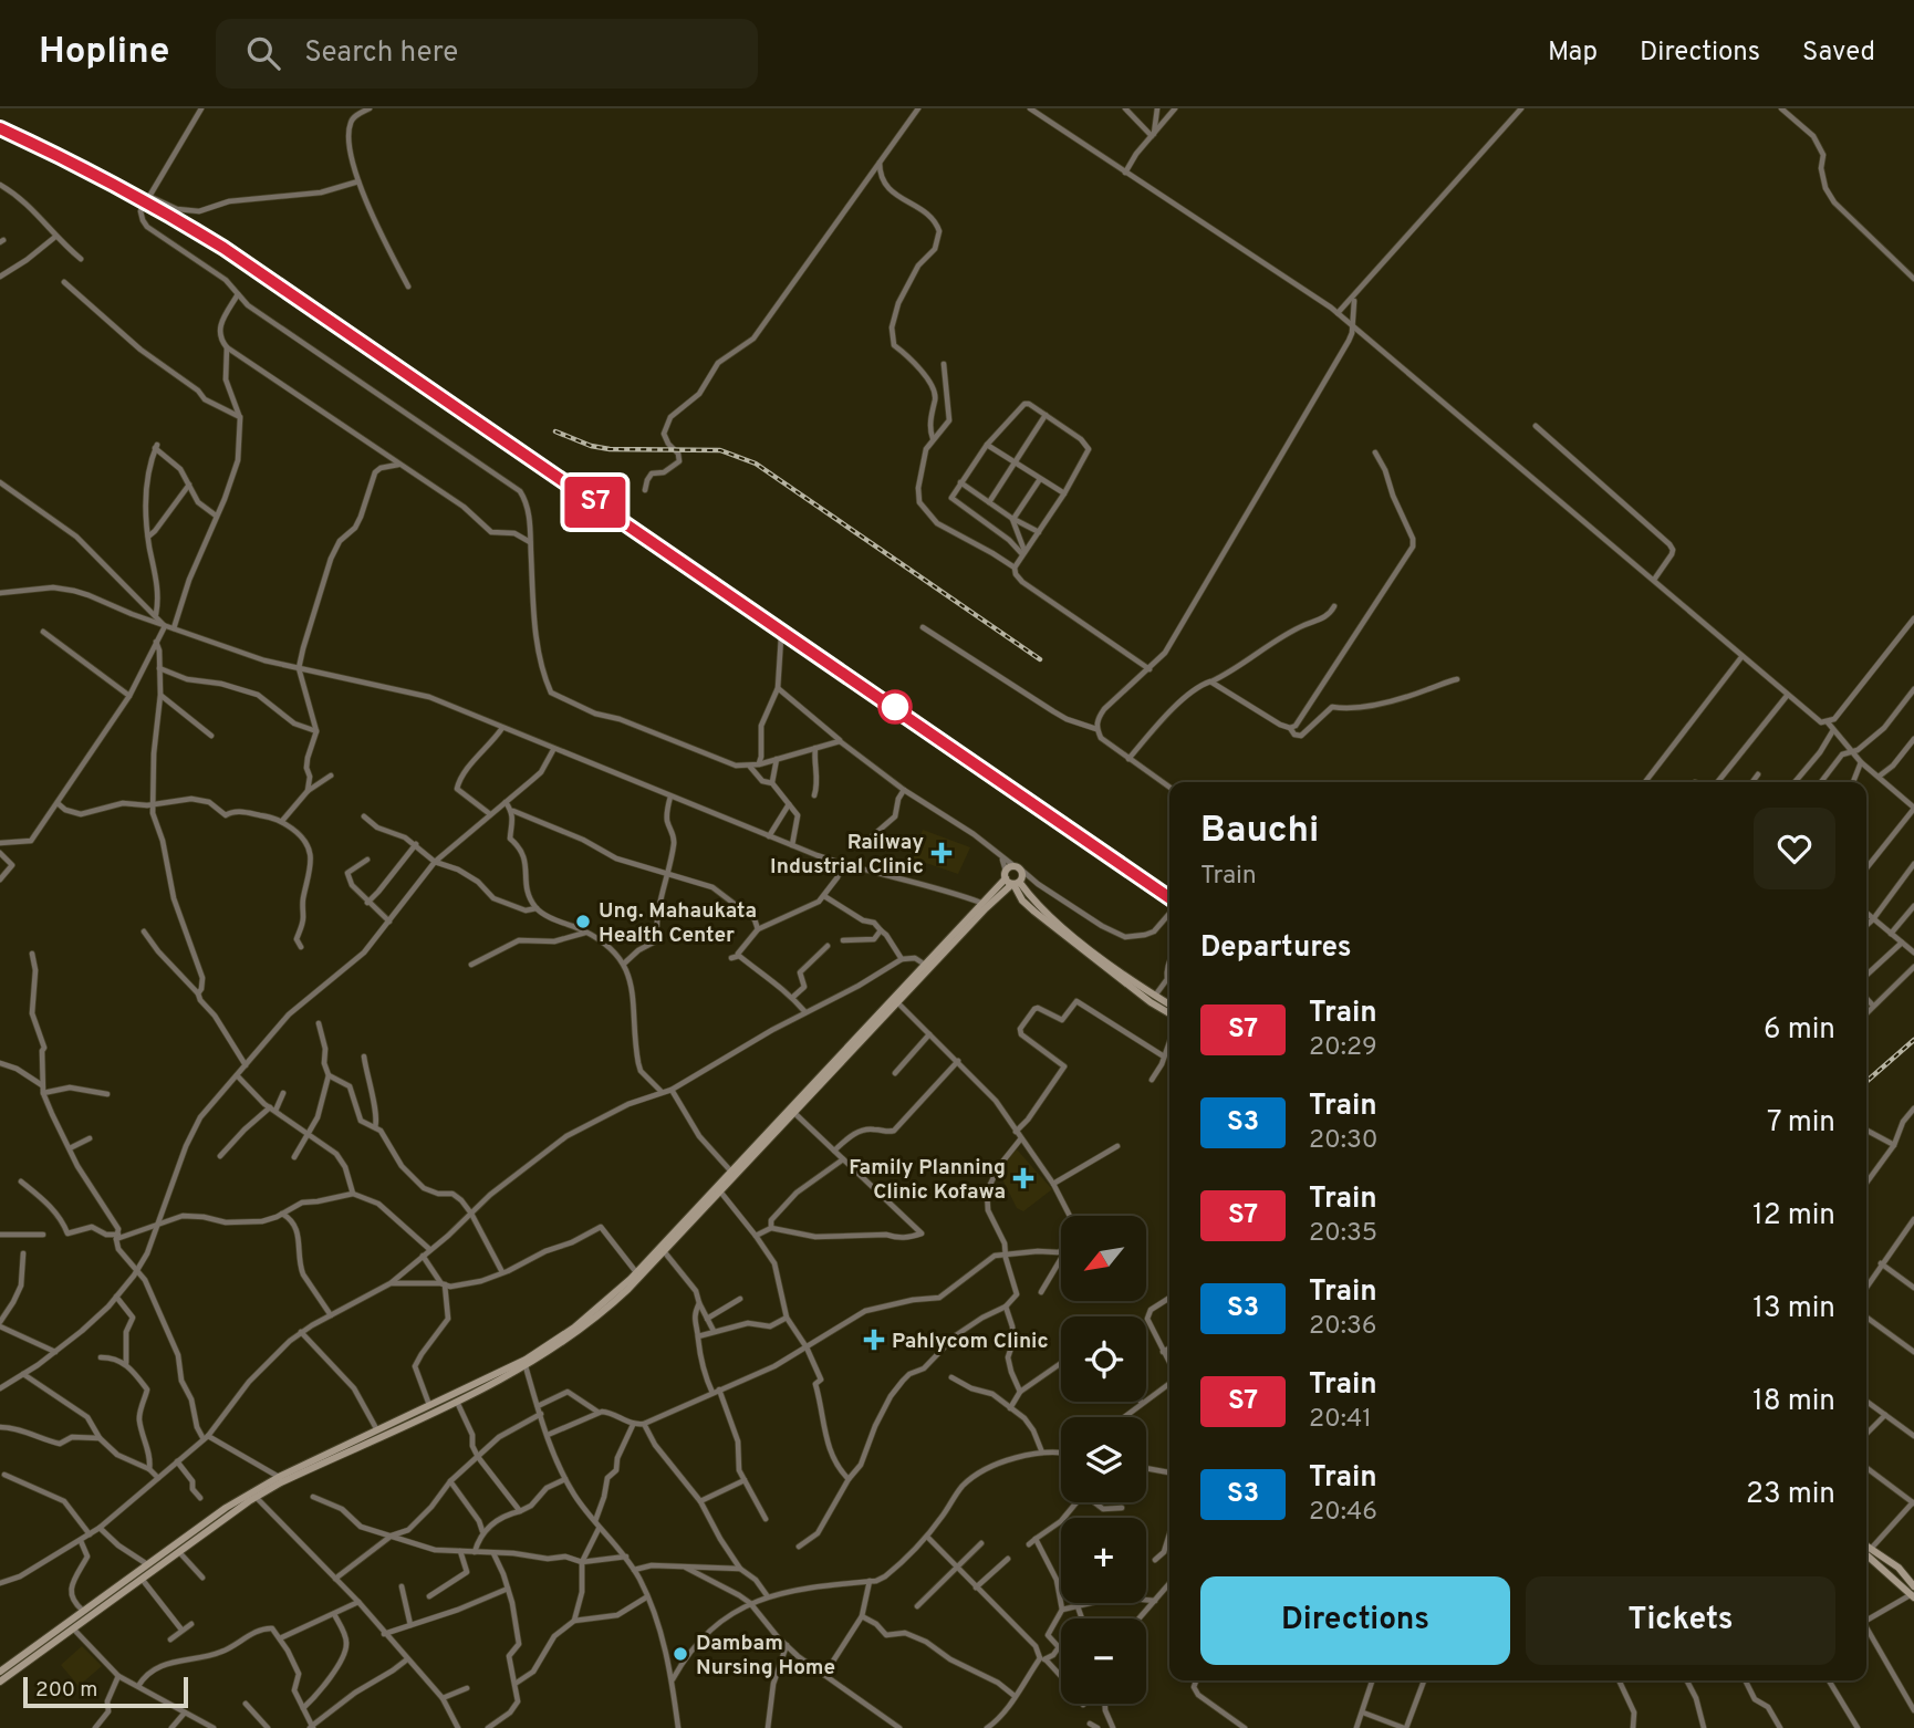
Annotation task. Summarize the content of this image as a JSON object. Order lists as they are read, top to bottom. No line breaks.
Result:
{"places":{"health":["Railway Industrial Clinic","Family Planning Clinic Kofawa","Pahlycom Clinic"],"other":["Ung. Mahaukata Health Center","Dambam Nursing Home"]},"scale_bar":"200 m","north":"bottom left","page":{"header":"Hopline","search":"Search here","nav":["Map","Directions","Saved"],"on_map":"S7","heading":[["Bauchi","Train"],"Departures"],"list":[{"mark":"S7","name":"Train","note":"20:29","value":"6 min"},{"mark":"S3","name":"Train","note":"20:30","value":"7 min"},{"mark":"S7","name":"Train","note":"20:35","value":"12 min"},{"mark":"S3","name":"Train","note":"20:36","value":"13 min"},{"mark":"S7","name":"Train","note":"20:41","value":"18 min"},{"mark":"S3","name":"Train","note":"20:46","value":"23 min"}],"map_buttons":["+","−"],"buttons":["Directions","Tickets"],"scale":"200 m"}}
